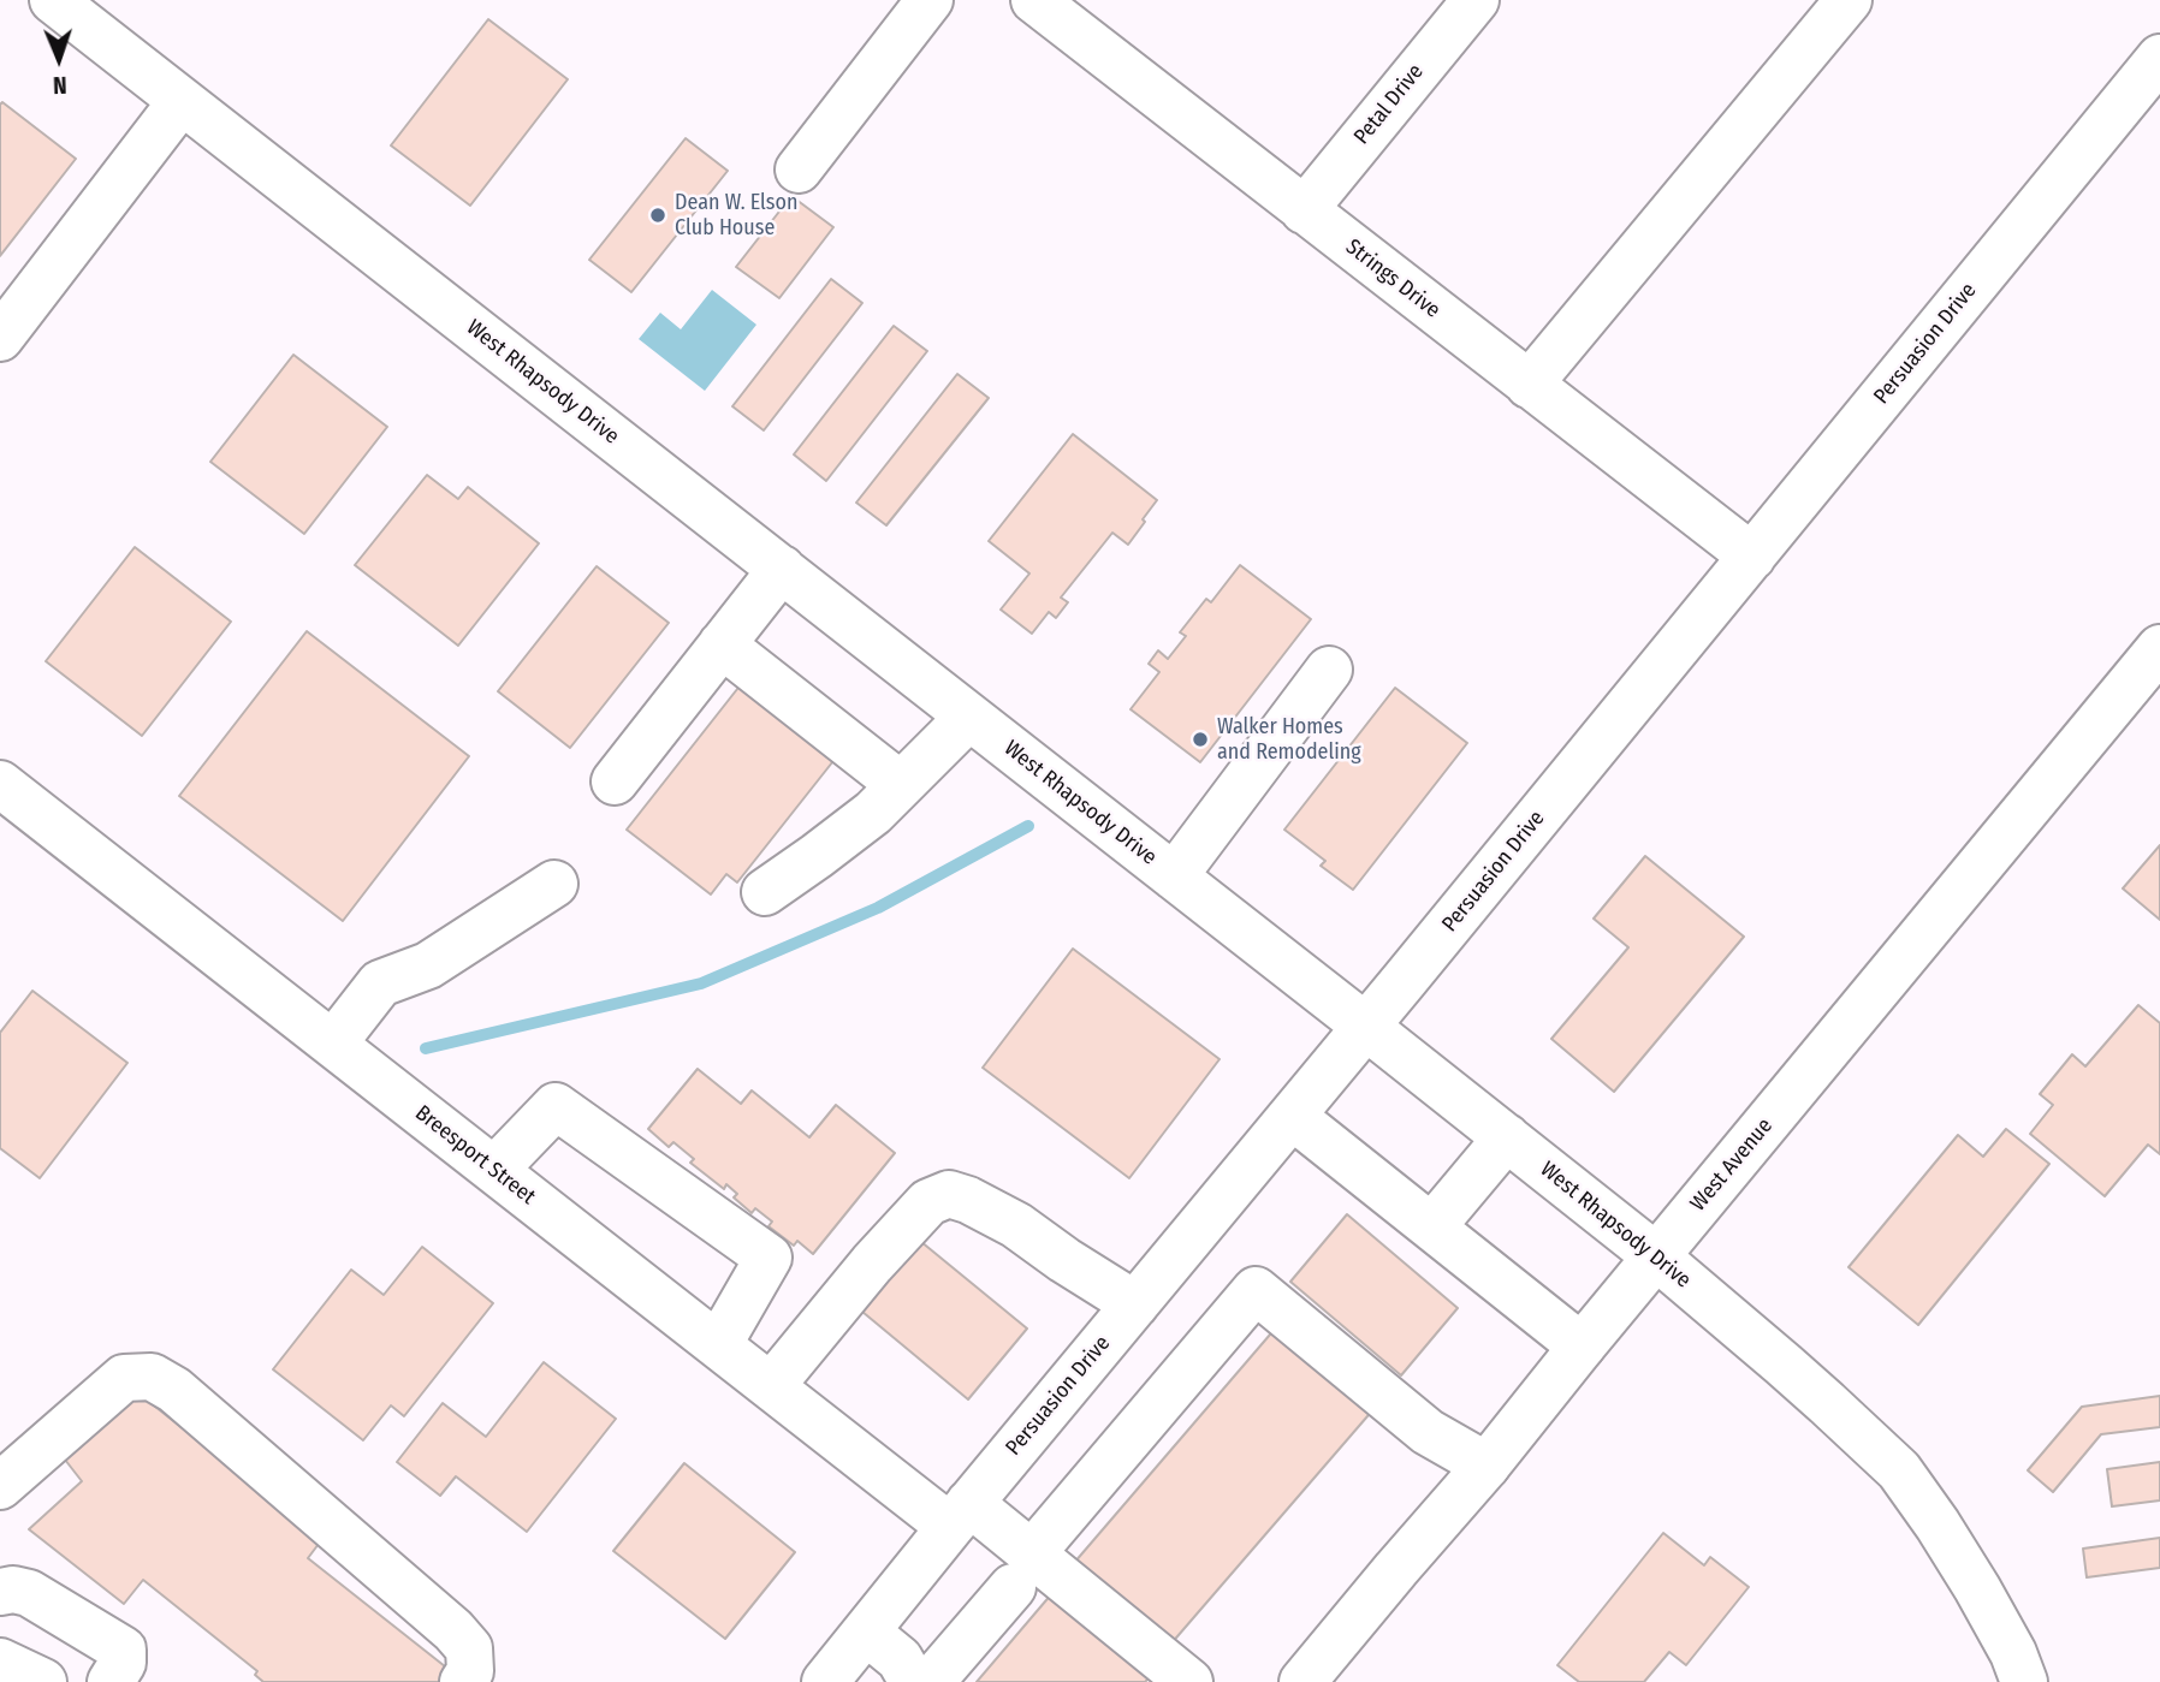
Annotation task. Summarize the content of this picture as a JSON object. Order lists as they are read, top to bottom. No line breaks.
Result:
{"streets":{"street":["Petal Drive","Strings Drive","Persuasion Drive","West Rhapsody Drive","Breesport Street","West Avenue"]},"crossings":[["Petal Drive","Strings Drive"],["Strings Drive","Persuasion Drive"],["Persuasion Drive","West Rhapsody Drive"],["Persuasion Drive","Breesport Street"],["West Rhapsody Drive","West Avenue"]],"places":["Dean W. Elson Club House","Walker Homes and Remodeling"],"north":"bottom"}
